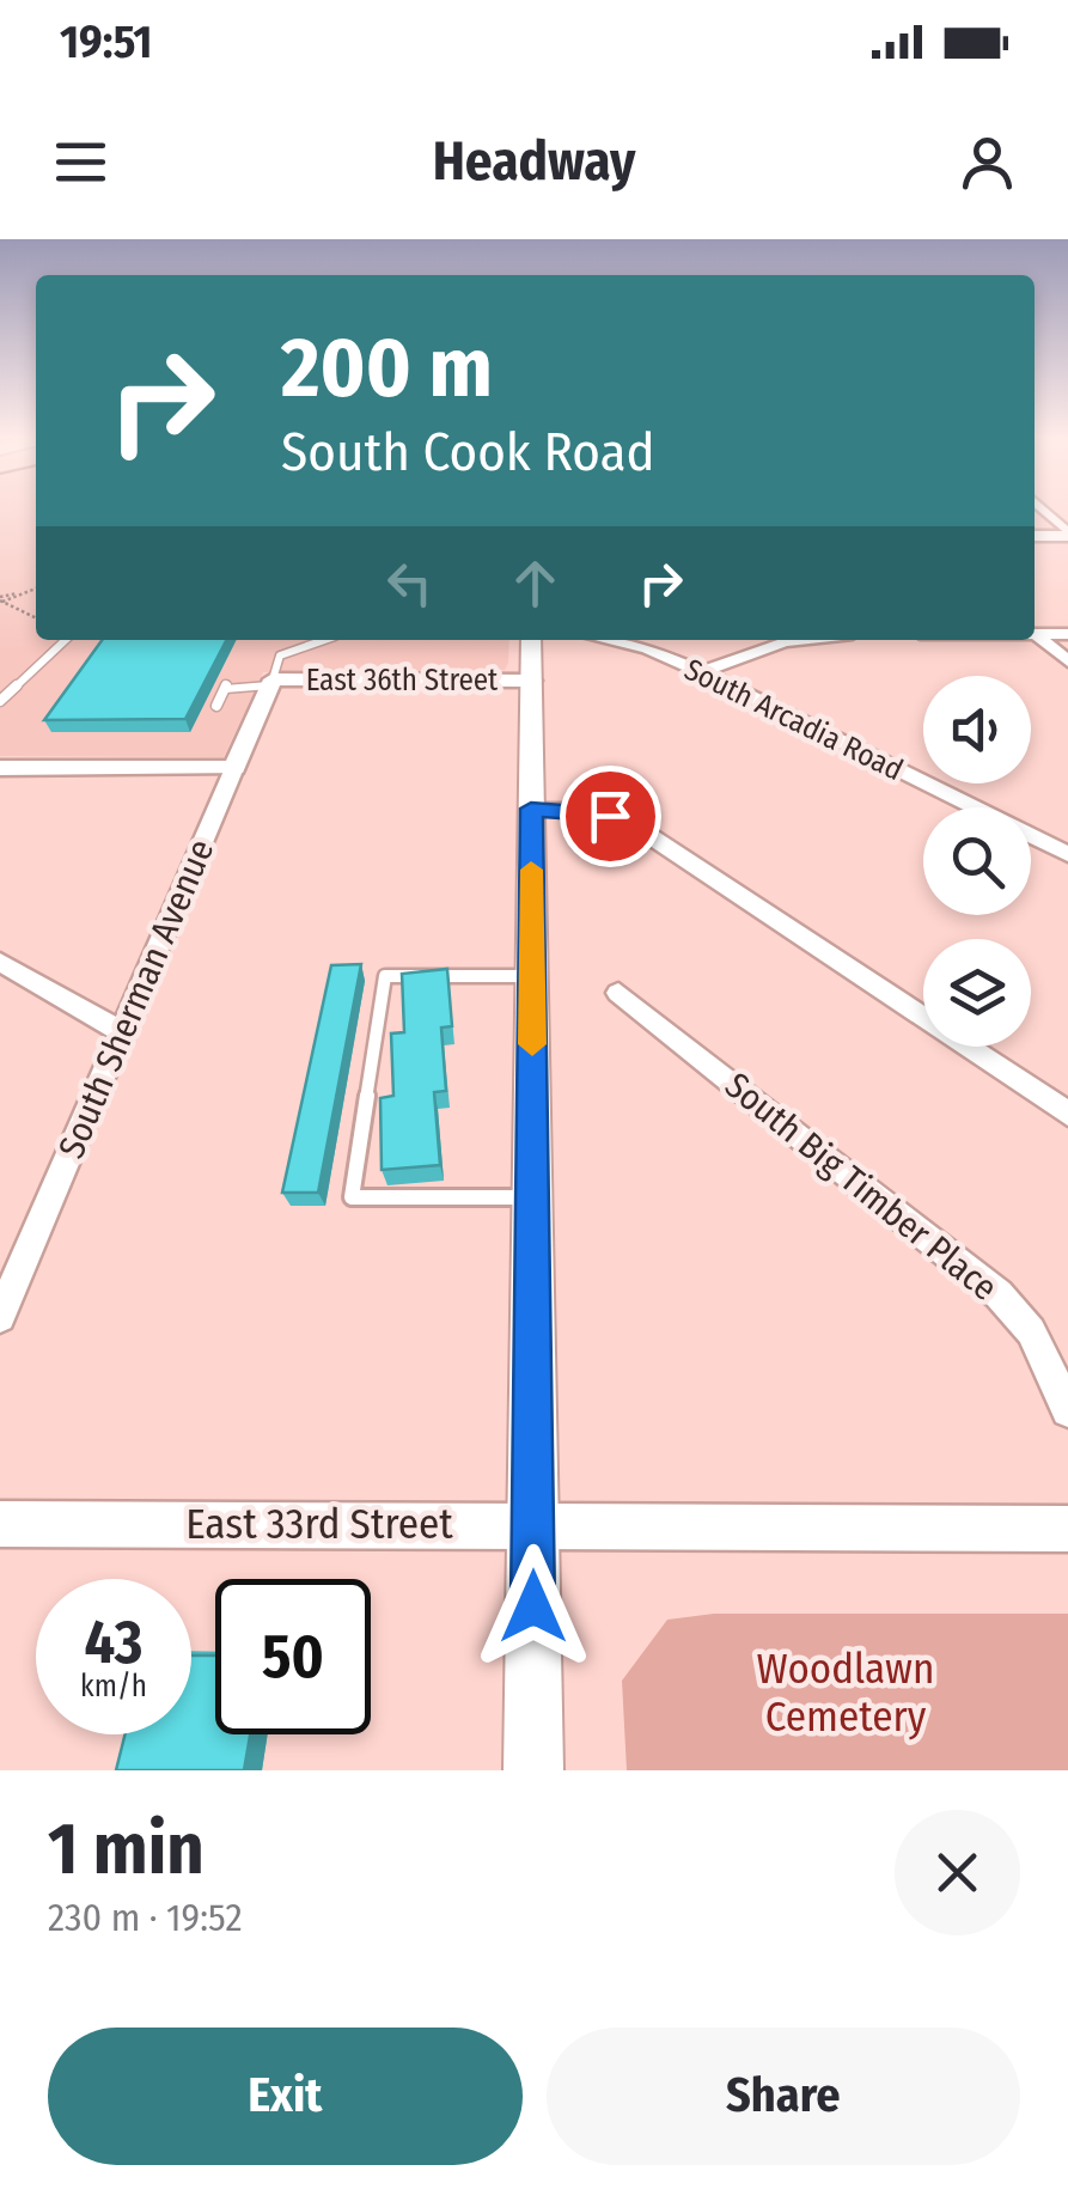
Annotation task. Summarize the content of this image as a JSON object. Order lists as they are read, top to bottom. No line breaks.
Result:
{"streets":{"street":["East 36th Street","South Arcadia Road","South Sherman Avenue","South Big Timber Place","East 33rd Street"]},"crossings":[["East 36th Street","South Sherman Avenue"]],"parks":["Woodlawn Cemetery"],"page":{"status":"19:51","header":"Headway","turn":["200 m","South Cook Road"],"speed":"43 km/h","limit":"50","heading":["1 min","230 m · 19:52"],"buttons":["Exit","Share"]}}
